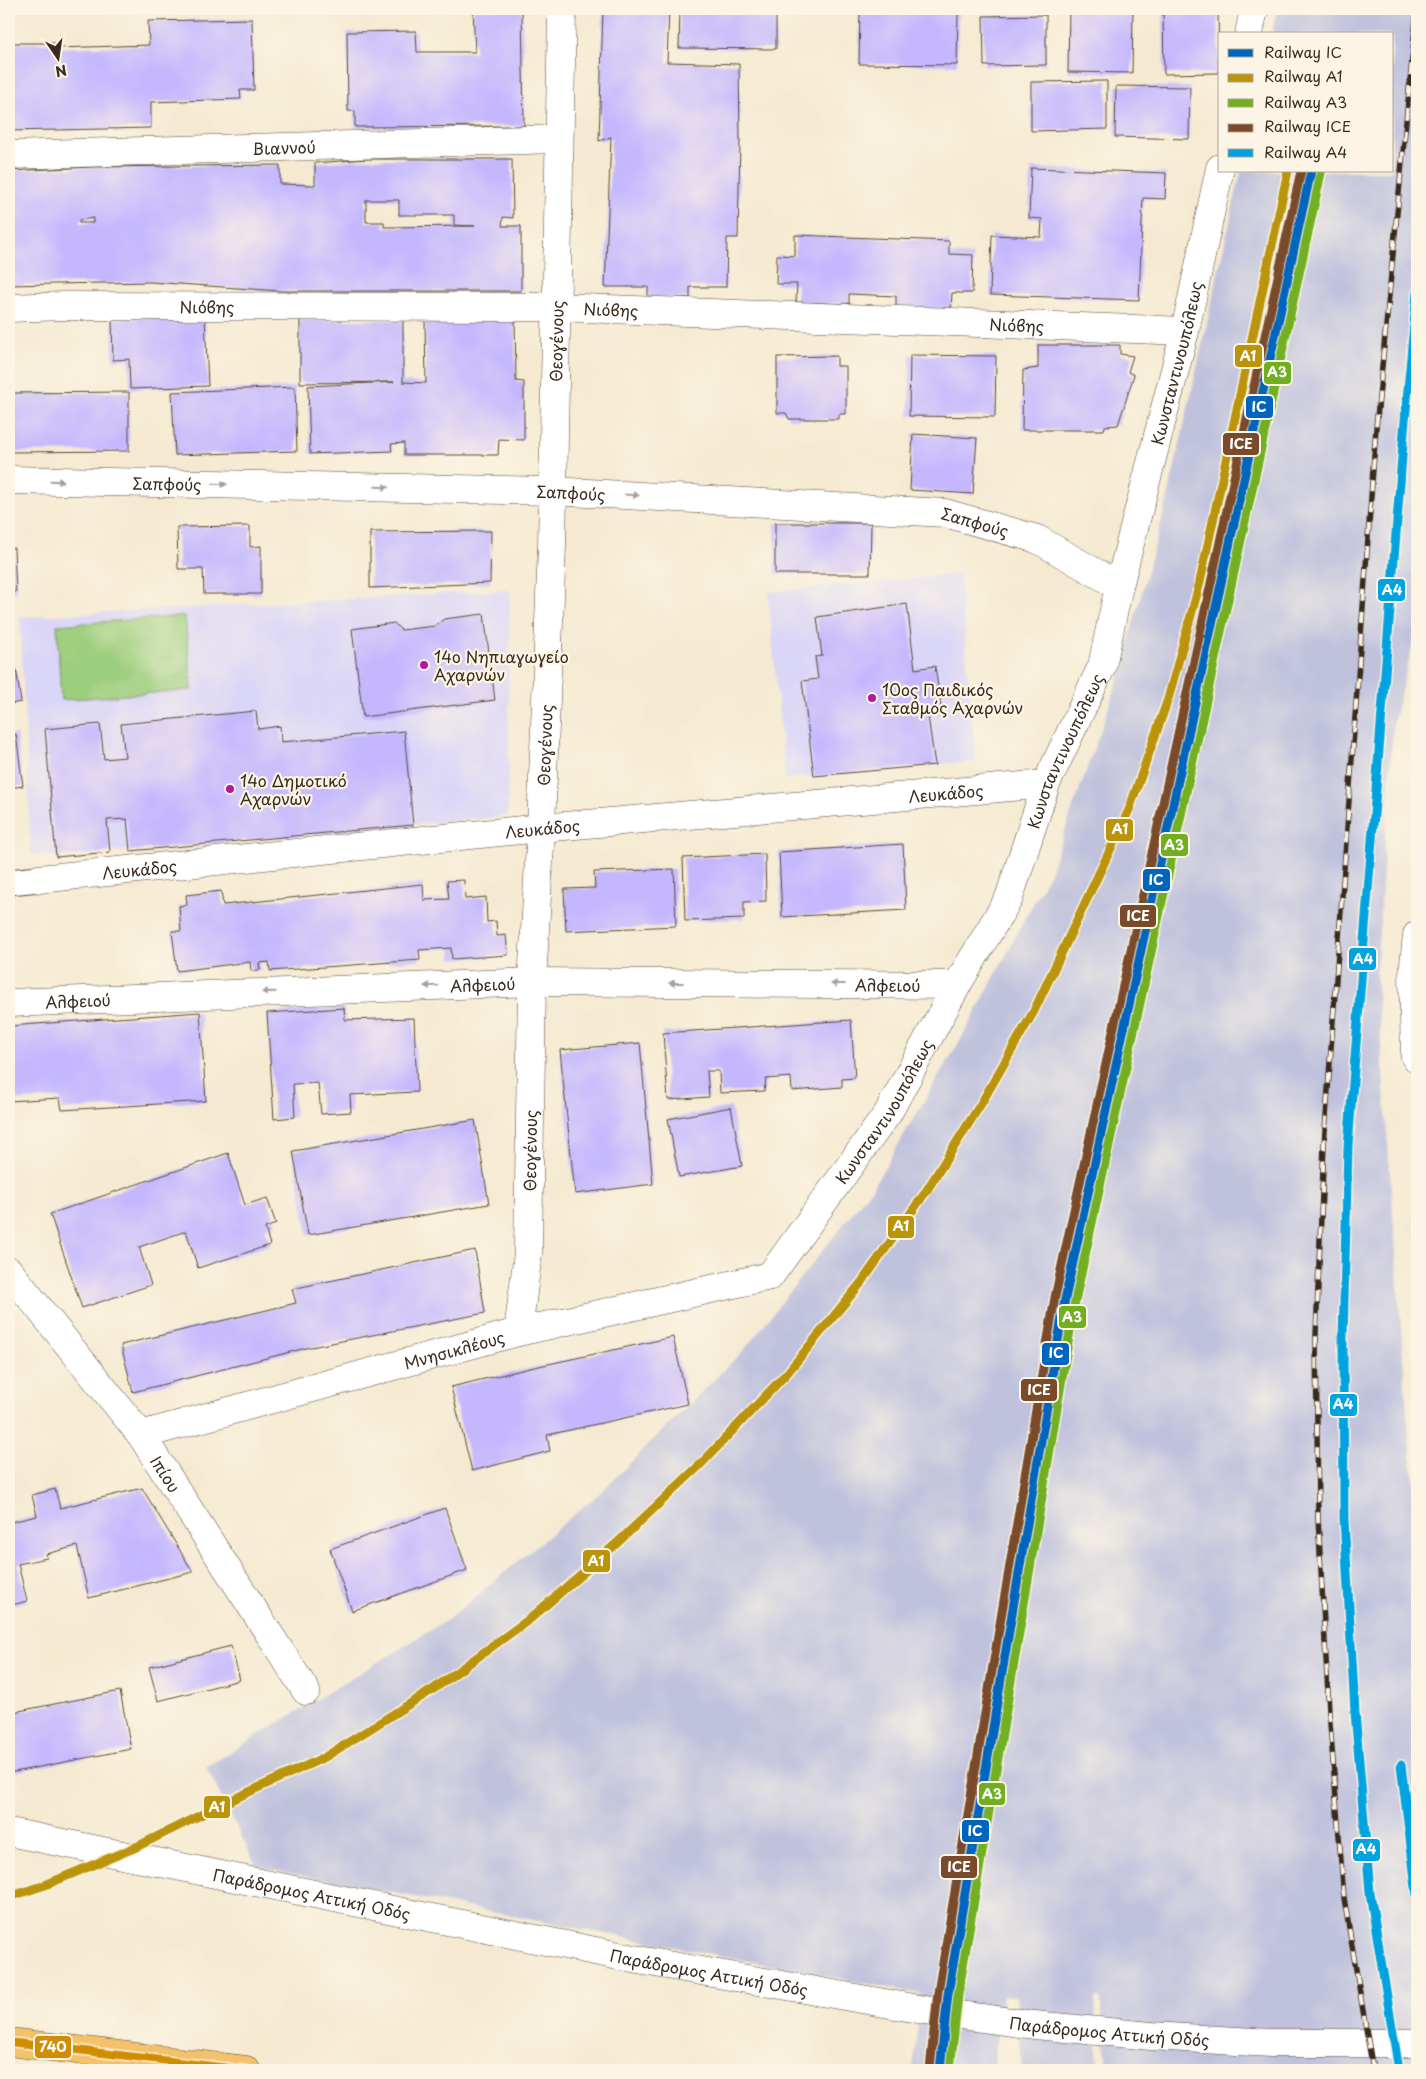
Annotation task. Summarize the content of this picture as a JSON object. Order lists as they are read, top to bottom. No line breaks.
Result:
{"streets":{"street":["Βιαννού","Νιόβης","Θεογένους","Κωνσταντινουπόλεως","Σαπφούς","Λευκάδος","Αλφειού","Μνησικλέους","Ιπίου","Παράδρομος Αττική Οδός"]},"crossings":[["Βιαννού","Θεογένους"],["Νιόβης","Θεογένους"],["Νιόβης","Κωνσταντινουπόλεως"],["Θεογένους","Σαπφούς"],["Θεογένους","Λευκάδος"],["Θεογένους","Αλφειού"],["Θεογένους","Μνησικλέους"],["Κωνσταντινουπόλεως","Σαπφούς"],["Κωνσταντινουπόλεως","Λευκάδος"],["Κωνσταντινουπόλεως","Αλφειού"],["Κωνσταντινουπόλεως","Μνησικλέους"],["Μνησικλέους","Ιπίου"]],"one_way":["Σαπφούς","Αλφειού"],"places":["14ο Νηπιαγωγείο Αχαρνών","10ος Παιδικός Σταθμός Αχαρνών","14ο Δημοτικό Αχαρνών"],"lines":["rail line IC","rail line A1","rail line ICE","rail line A3","rail line A4","transit line 740"],"legend":["Railway IC","Railway A1","Railway A3","Railway ICE","Railway A4"],"north":"bottom"}
